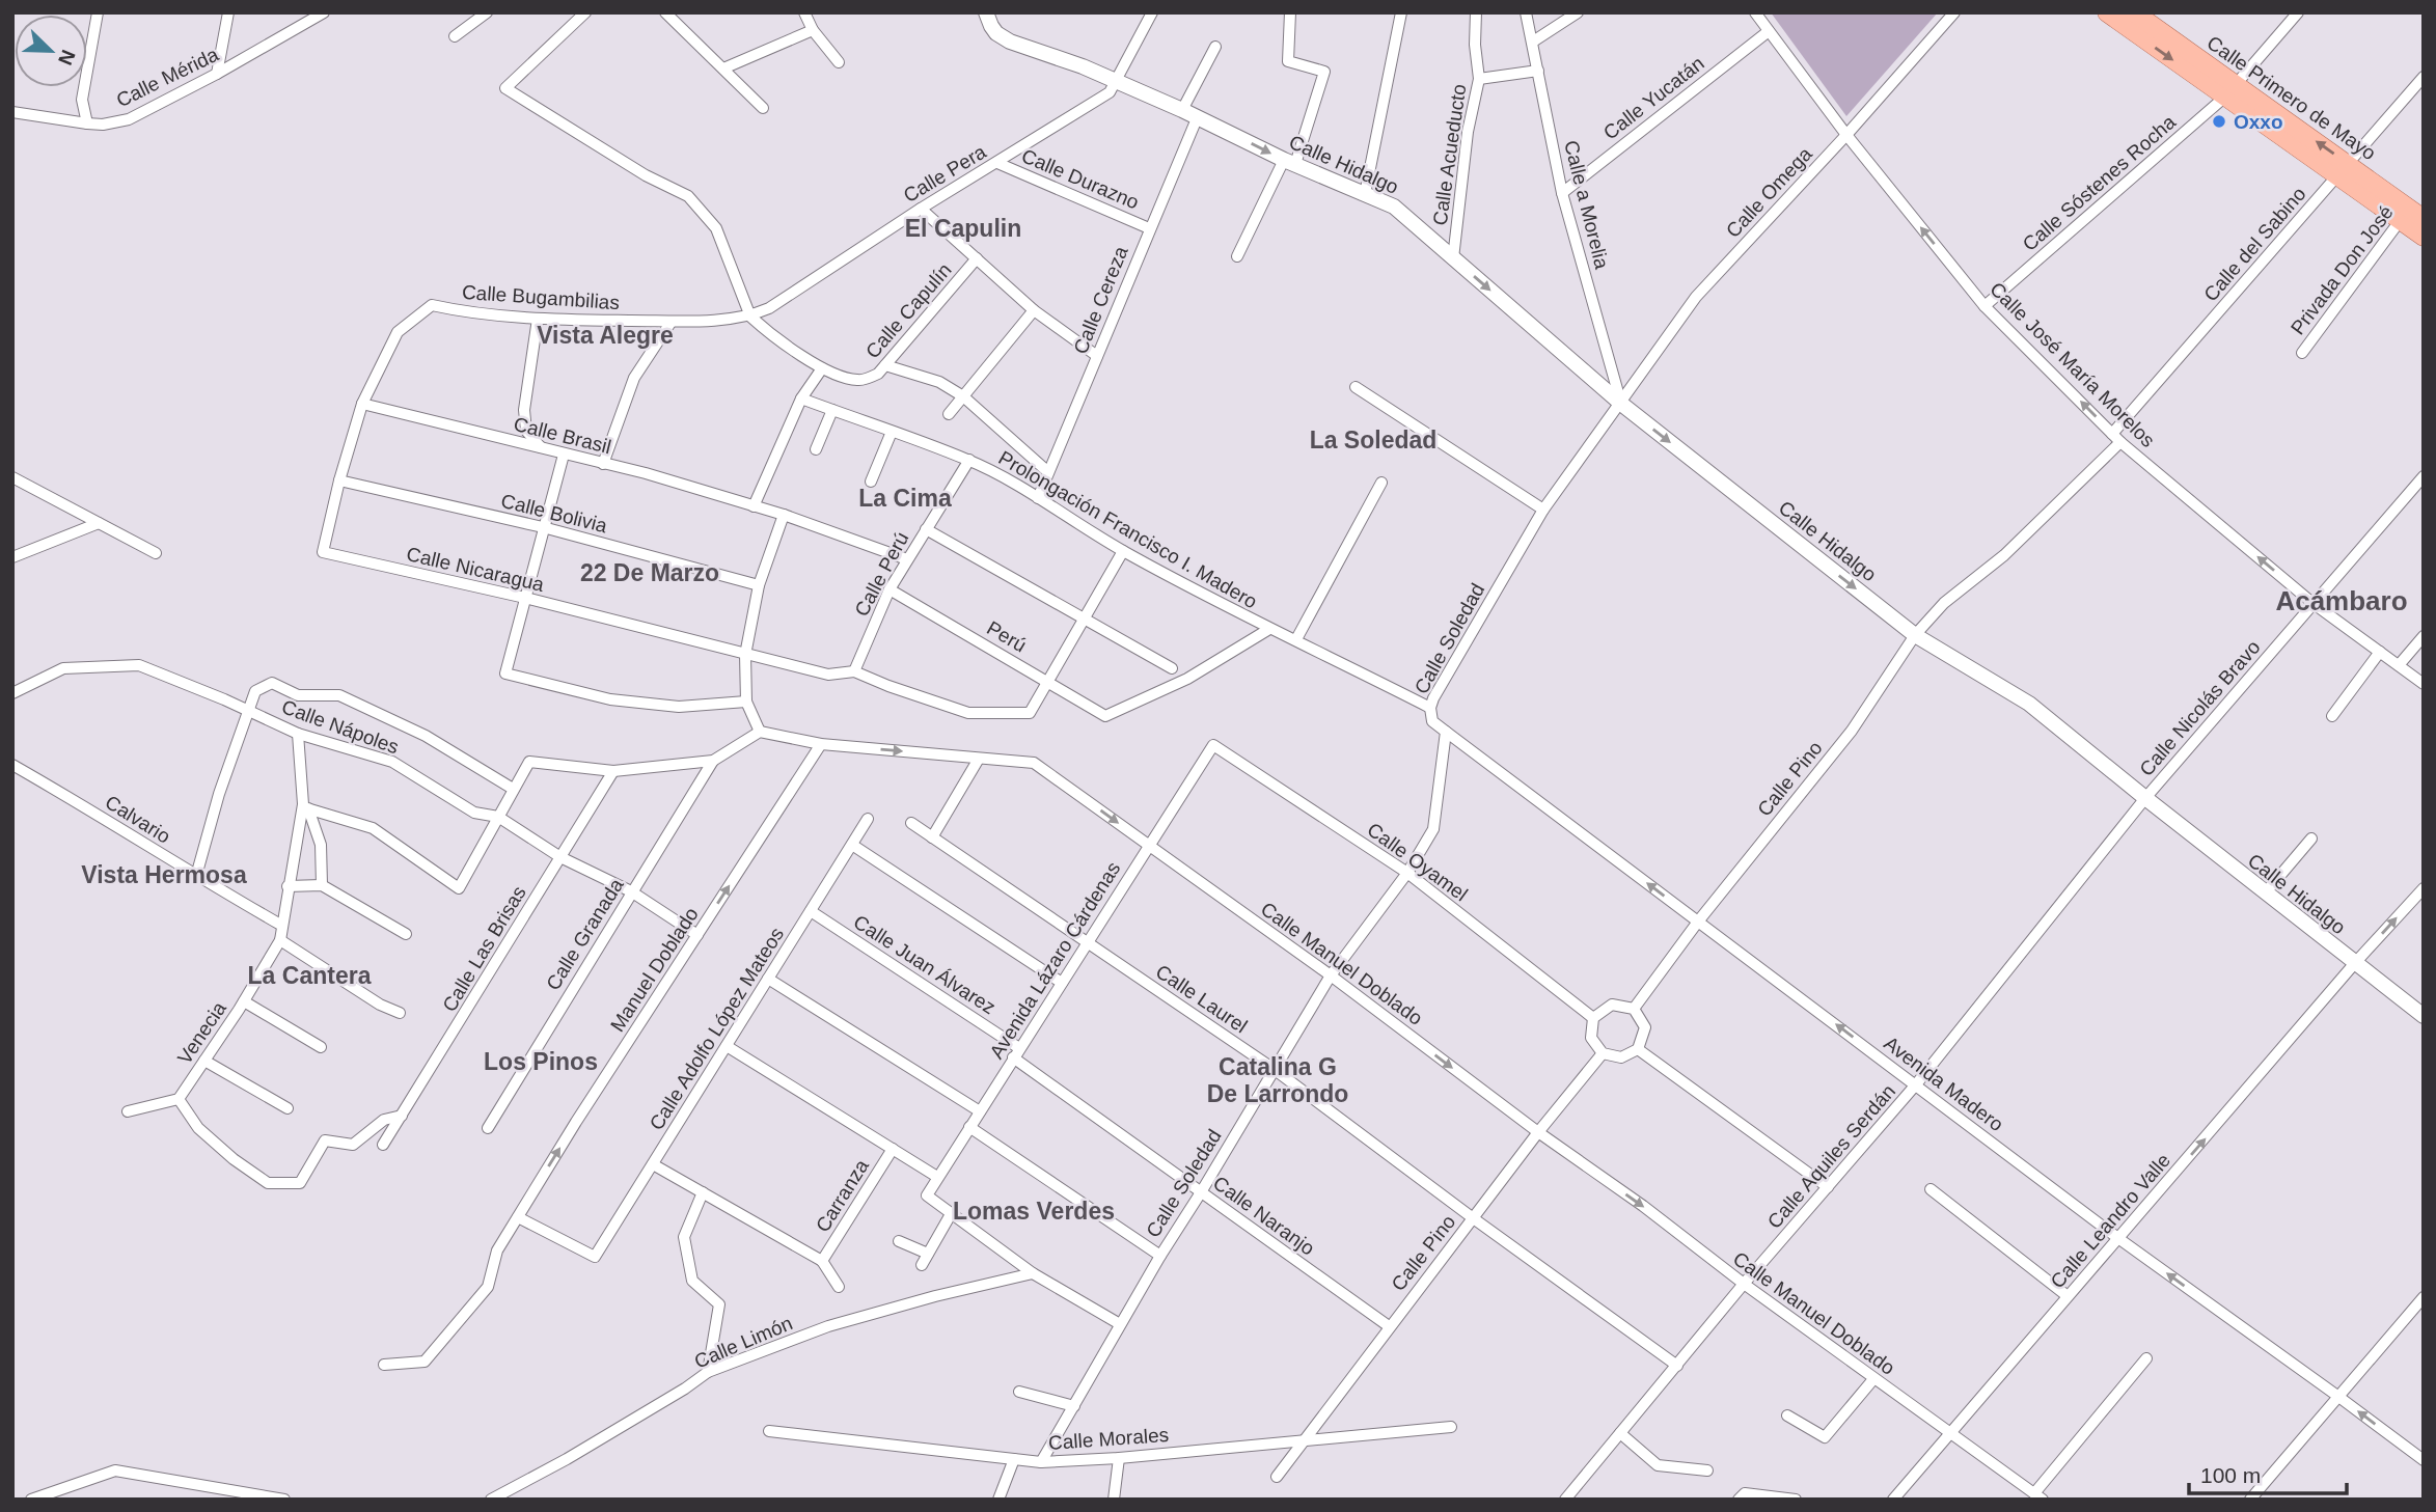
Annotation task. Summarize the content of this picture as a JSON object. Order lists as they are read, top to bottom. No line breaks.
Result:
{"streets":{"main road":["Calle Primero de Mayo"],"street":["Calle Mérida","Calle Yucatán","Calle Acueducto","Calle Hidalgo","Calle Pera","Calle Durazno","Calle Sóstenes Rocha","Calle Omega","Calle a Morelia","Calle del Sabino","Privada Don José","Calle Bugambilias","Calle Cereza","Calle Capulín","Calle José María Morelos","Calle Brasil","Calle Bolivia","Prolongación Francisco I. Madero","Calle Nicaragua","Calle Perú","Perú","Calle Soledad","Calle Nicolás Bravo","Calle Nápoles","Calle Pino","Calvario","Calle Oyamel","Calle Granada","Calle Las Brisas","Avenida Lázaro Cárdenas","Calle Manuel Doblado","Calle Juan Álvarez","Manuel Doblado","Calle Laurel","Calle Adolfo López Mateos","Venecia","Avenida Madero","Calle Aquiles Serdán","Carranza","Calle Naranjo","Calle Leandro Valle","Calle Limón","Calle Morales"]},"crossings":[["Calle Yucatán","Calle a Morelia"],["Calle Yucatán","Calle José María Morelos"],["Calle Primero de Mayo","Calle Sóstenes Rocha"],["Calle Primero de Mayo","Calle del Sabino"],["Calle Primero de Mayo","Privada Don José"],["Calle Acueducto","Calle Hidalgo"],["Calle Hidalgo","Calle Pera"],["Calle Hidalgo","Calle Omega"],["Calle Hidalgo","Calle a Morelia"],["Calle Hidalgo","Calle del Sabino"],["Calle Hidalgo","Calle Cereza"],["Calle Hidalgo","Calle Soledad"],["Calle Hidalgo","Calle Nicolás Bravo"],["Calle Hidalgo","Calle Pino"],["Calle Hidalgo","Calle Aquiles Serdán"],["Calle Hidalgo","Calle Leandro Valle"],["Calle Pera","Calle Durazno"],["Calle Pera","Calle Bugambilias"],["Calle Durazno","Calle Cereza"],["Calle Sóstenes Rocha","Calle José María Morelos"],["Calle Omega","Calle a Morelia"],["Calle Omega","Calle José María Morelos"],["Calle Omega","Calle Soledad"],["Calle a Morelia","Calle Soledad"],["Calle del Sabino","Calle José María Morelos"],["Calle del Sabino","Calle Pino"],["Calle Bugambilias","Calle Brasil"],["Calle Bugambilias","Calle Bolivia"],["Calle Bugambilias","Calle Nicaragua"],["Calle Cereza","Prolongación Francisco I. Madero"],["Calle José María Morelos","Calle Nicolás Bravo"],["Calle Brasil","Calle Perú"],["Prolongación Francisco I. Madero","Calle Perú"],["Prolongación Francisco I. Madero","Perú"],["Prolongación Francisco I. Madero","Calle Soledad"],["Calle Nicaragua","Calle Perú"],["Calle Perú","Perú"],["Calle Soledad","Calle Oyamel"],["Calle Soledad","Calle Manuel Doblado"],["Calle Soledad","Calle Laurel"],["Calle Soledad","Avenida Madero"],["Calle Soledad","Calle Naranjo"],["Calle Soledad","Calle Morales"],["Calle Nicolás Bravo","Calle Aquiles Serdán"],["Calle Nápoles","Calle Granada"],["Calle Nápoles","Calle Las Brisas"],["Calle Pino","Calle Oyamel"],["Calle Pino","Calle Manuel Doblado"],["Calle Pino","Calle Laurel"],["Calle Pino","Avenida Madero"],["Calle Pino","Calle Naranjo"],["Calle Pino","Calle Morales"],["Calle Oyamel","Avenida Lázaro Cárdenas"],["Avenida Lázaro Cárdenas","Calle Manuel Doblado"],["Avenida Lázaro Cárdenas","Calle Juan Álvarez"],["Avenida Lázaro Cárdenas","Calle Laurel"],["Avenida Lázaro Cárdenas","Calle Naranjo"],["Calle Manuel Doblado","Manuel Doblado"],["Calle Manuel Doblado","Calle Aquiles Serdán"],["Calle Manuel Doblado","Calle Leandro Valle"],["Calle Juan Álvarez","Calle Adolfo López Mateos"],["Calle Juan Álvarez","Calle Naranjo"],["Manuel Doblado","Calle Adolfo López Mateos"],["Calle Laurel","Calle Aquiles Serdán"],["Avenida Madero","Calle Aquiles Serdán"],["Avenida Madero","Calle Leandro Valle"]],"one_way":["Calle Hidalgo","Calle José María Morelos","Calle Manuel Doblado","Manuel Doblado","Avenida Madero","Calle Leandro Valle"],"districts":["El Capulin","Vista Alegre","La Soledad","La Cima","22 De Marzo","Acámbaro","Vista Hermosa","La Cantera","Los Pinos","Catalina G De Larrondo","Lomas Verdes"],"places":["Oxxo"],"scale_bar":"100 m","north":"bottom right"}
